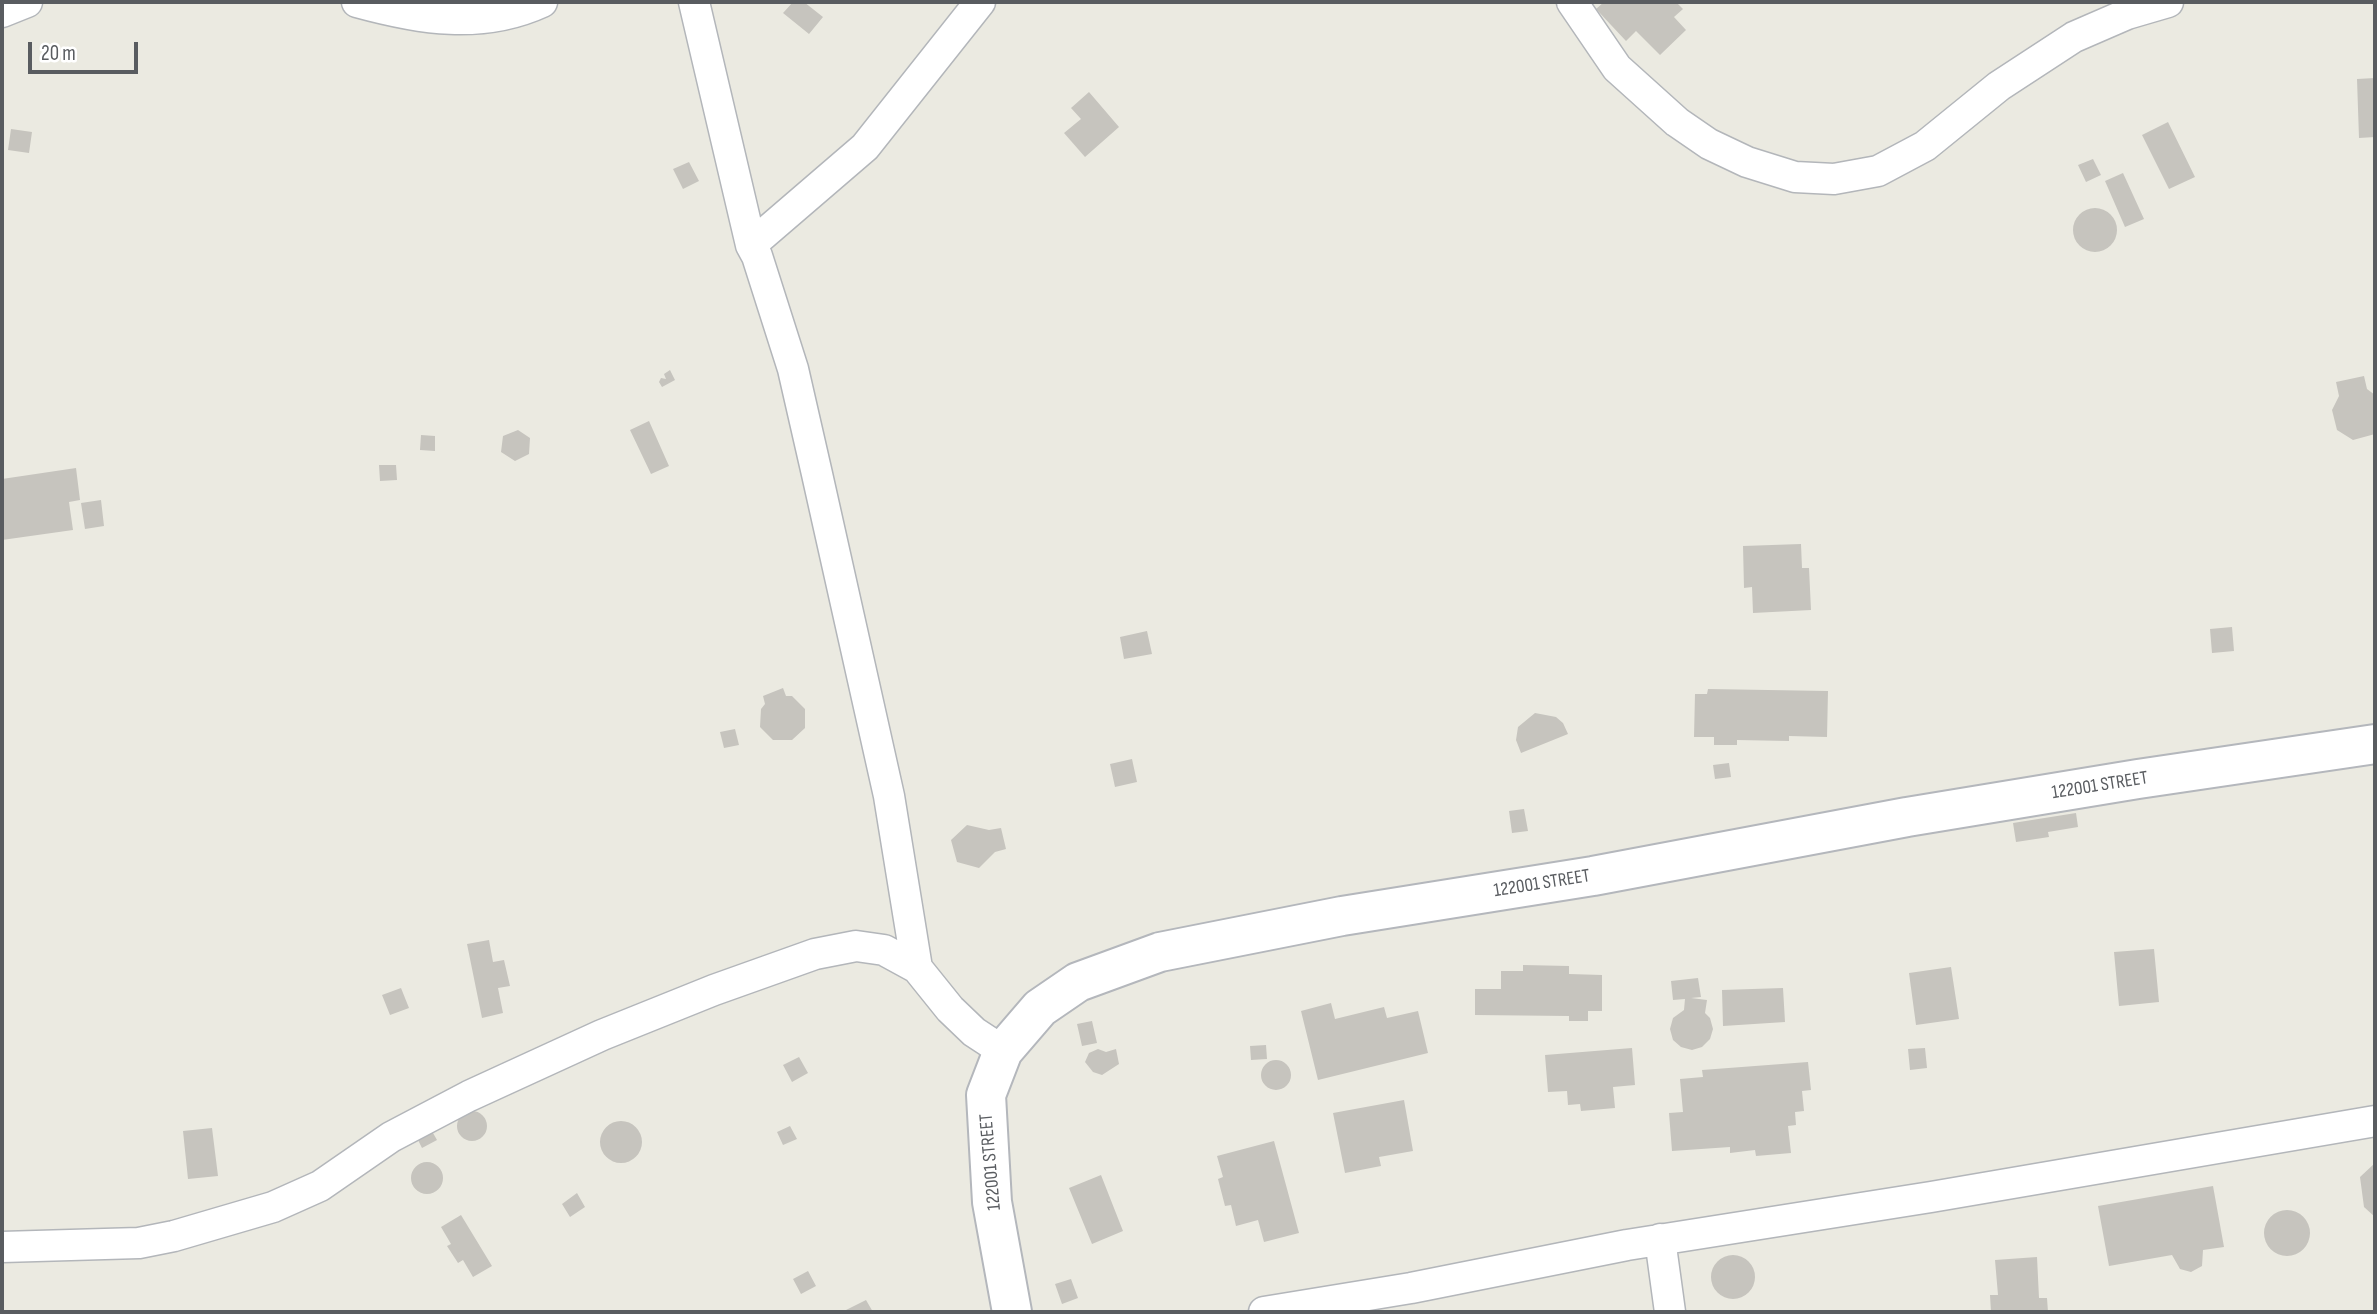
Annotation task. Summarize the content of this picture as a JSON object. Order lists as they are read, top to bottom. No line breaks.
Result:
{"streets":{"street":["122001 STREET"]},"scale_bar":"20 m"}
